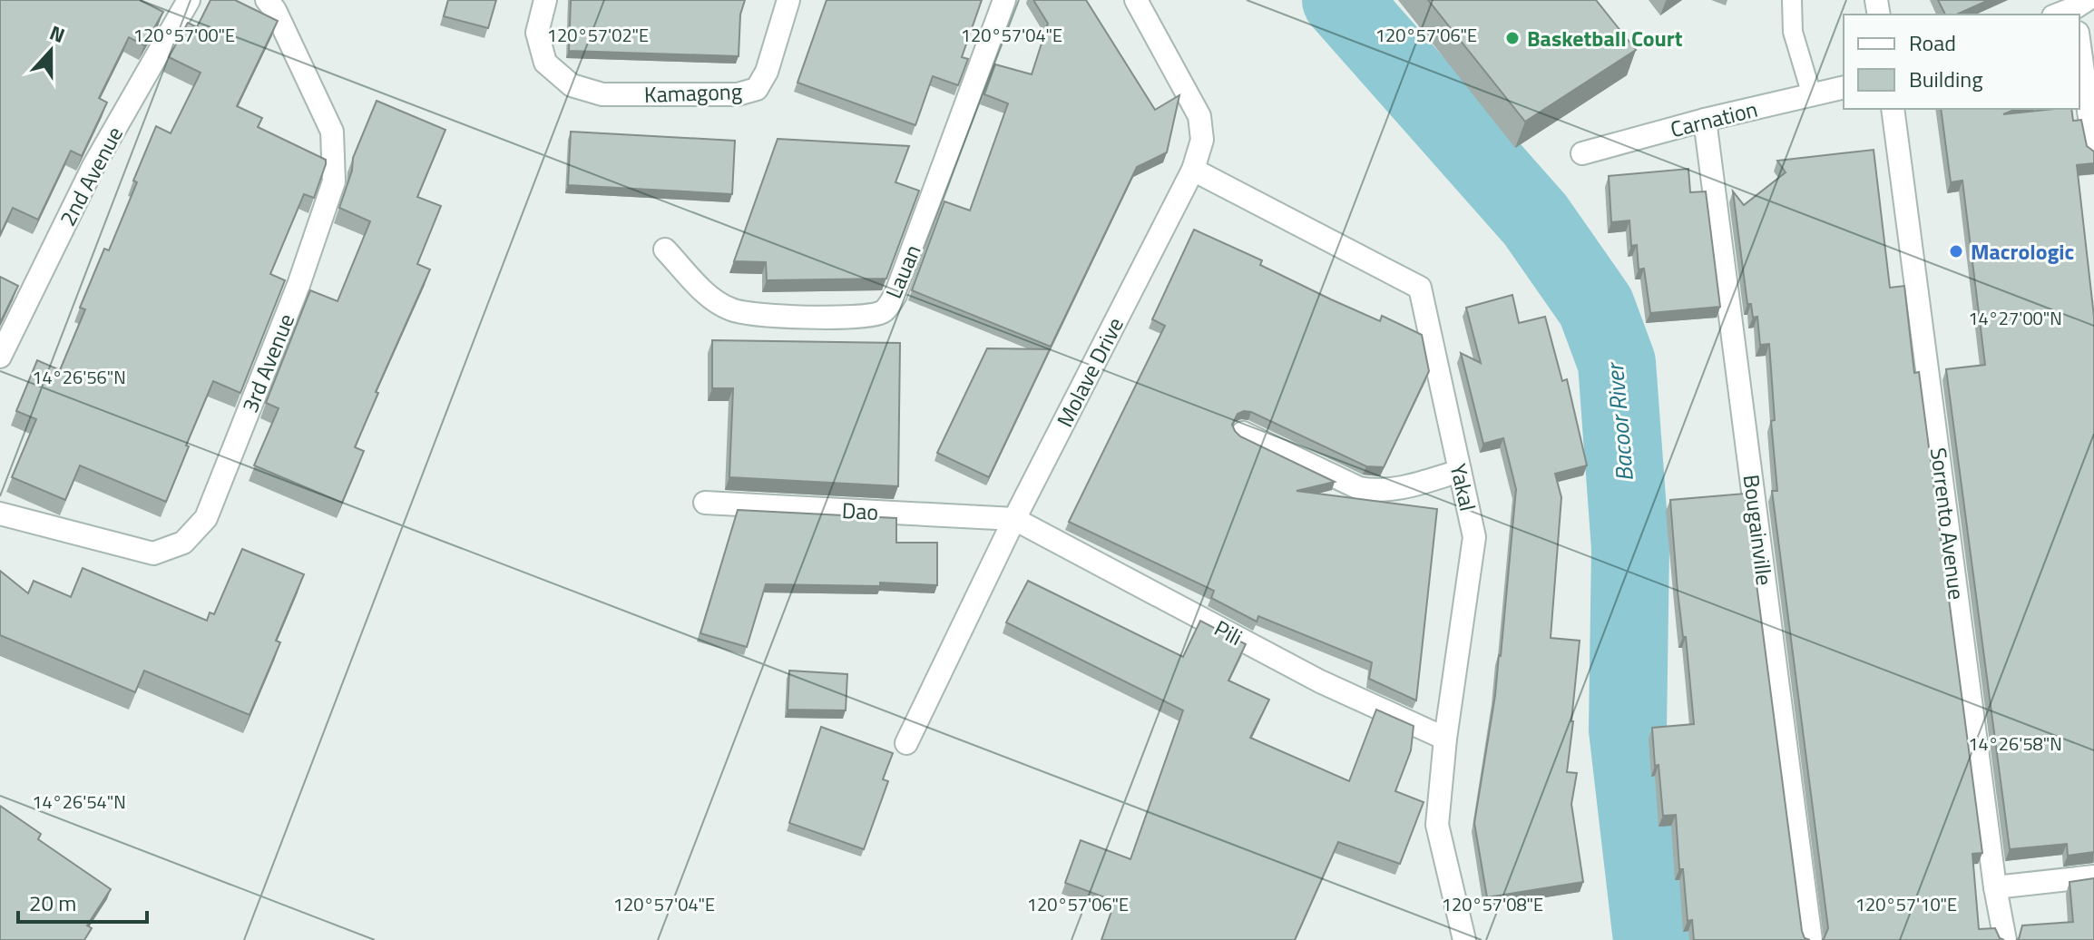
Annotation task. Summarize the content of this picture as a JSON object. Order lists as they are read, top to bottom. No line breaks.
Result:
{"streets":{"street":["Kamagong","Carnation","2nd Avenue","Lauan","3rd Avenue","Molave Drive","Yakal","Dao","Sorrento Avenue","Bougainville","Pili"]},"crossings":[["Carnation","Bougainville"],["Molave Drive","Yakal"],["Molave Drive","Dao"],["Molave Drive","Pili"],["Yakal","Pili"],["Dao","Pili"]],"water":["Bacoor River"],"places":["Basketball Court","Macrologic"],"legend":["Road","Building"],"scale_bar":"20 m","north":"top","coordinates":["120°57'02\"E","120°57'04\"E","120°57'06\"E","120°57'00\"E","14°27'00\"N","14°26'56\"N","14°26'58\"N","14°26'54\"N","120°57'08\"E","120°57'10\"E"]}
